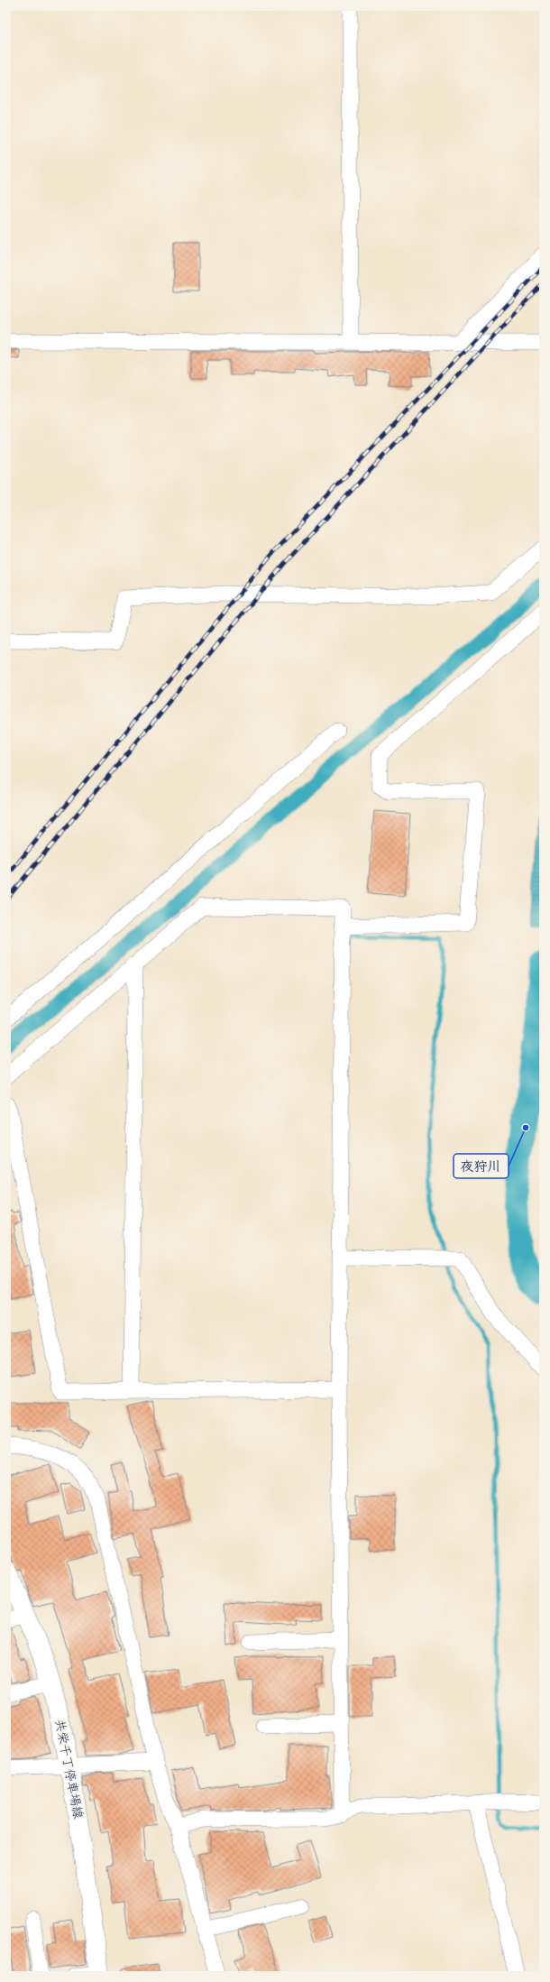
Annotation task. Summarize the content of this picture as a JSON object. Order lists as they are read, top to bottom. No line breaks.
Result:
{"streets":{"main road":["共栄千丁停車場線"]},"places":["夜狩川"]}
